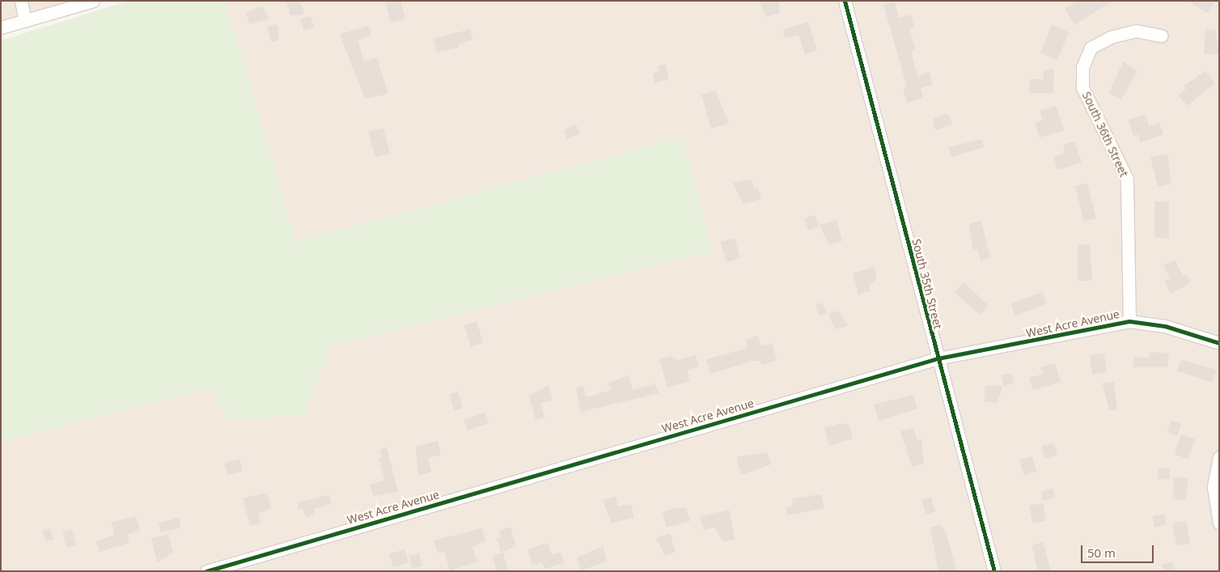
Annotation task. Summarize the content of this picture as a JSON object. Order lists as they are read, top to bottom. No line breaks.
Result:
{"streets":{"street":["South 36th Street","South 35th Street","West Acre Avenue"]},"crossings":[["South 36th Street","West Acre Avenue"],["South 35th Street","West Acre Avenue"]],"scale_bar":"50 m"}
